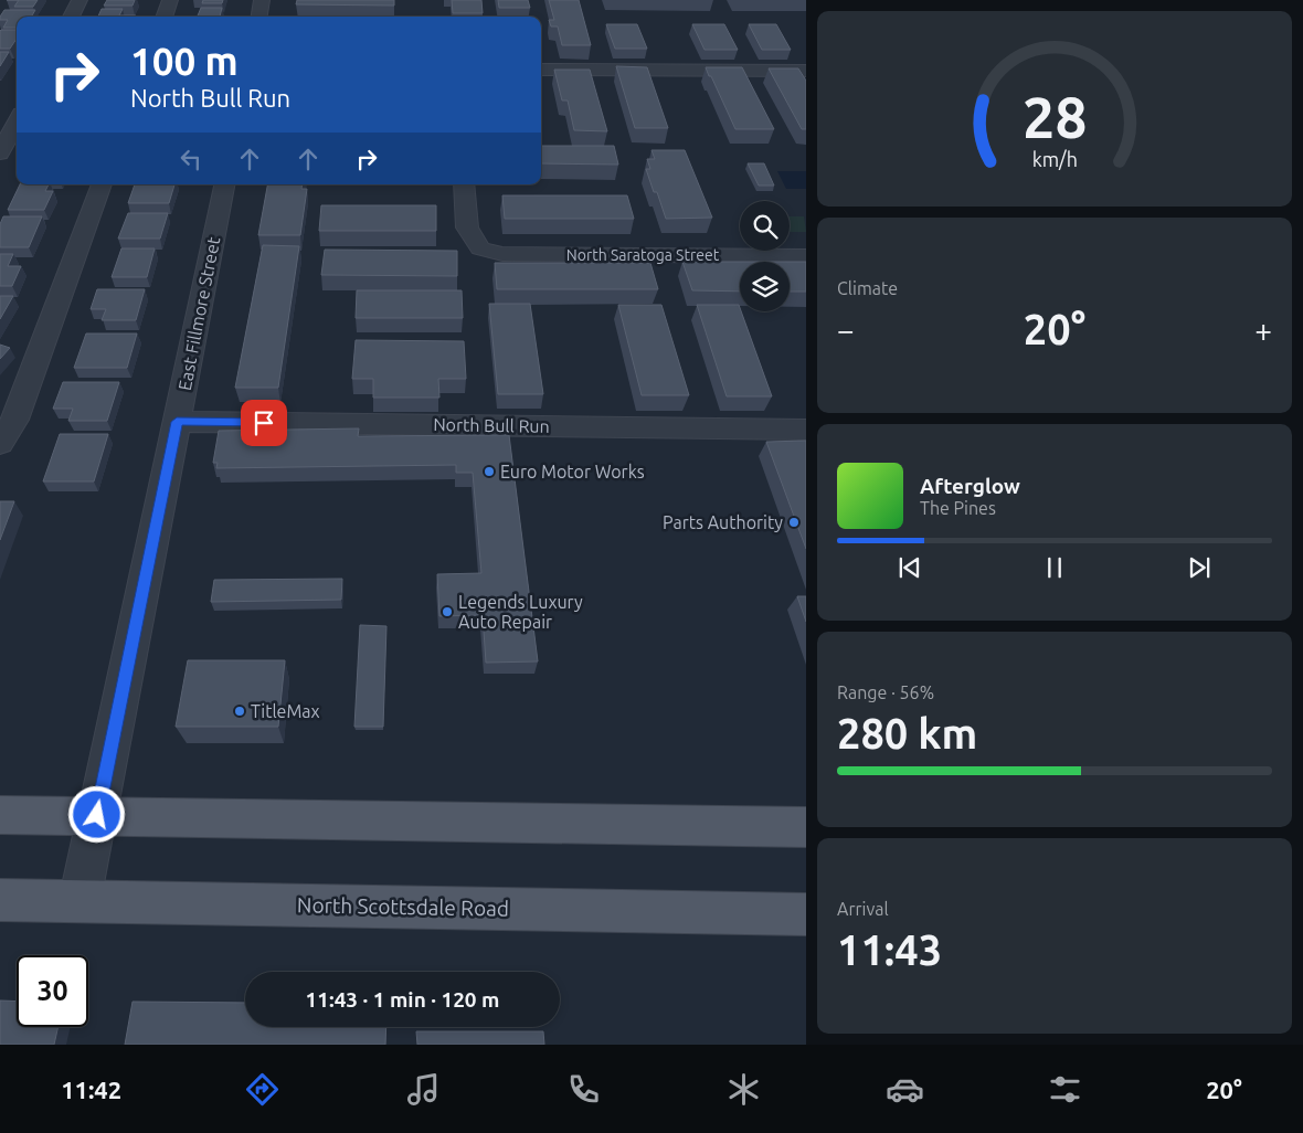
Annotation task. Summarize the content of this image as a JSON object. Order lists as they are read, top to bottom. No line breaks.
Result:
{"streets":{"main road":["North Scottsdale Road"],"street":["North Saratoga Street","East Fillmore Street","North Bull Run"]},"crossings":[["East Fillmore Street","North Bull Run"],["East Fillmore Street","North Scottsdale Road"]],"places":["Euro Motor Works","Parts Authority","Legends Luxury Auto Repair","TitleMax"],"page":{"turn":["100 m","North Bull Run"],"tile":["Climate",["Range · 56%","280 km"],["Arrival","11:43"]],"heat":["−","20°","+"],"song":["Afterglow","The Pines"],"limit":"30","trip":"11:43 · 1 min · 120 m","tabs":["11:42","20°"],"gauge":["28","km/h"]}}
